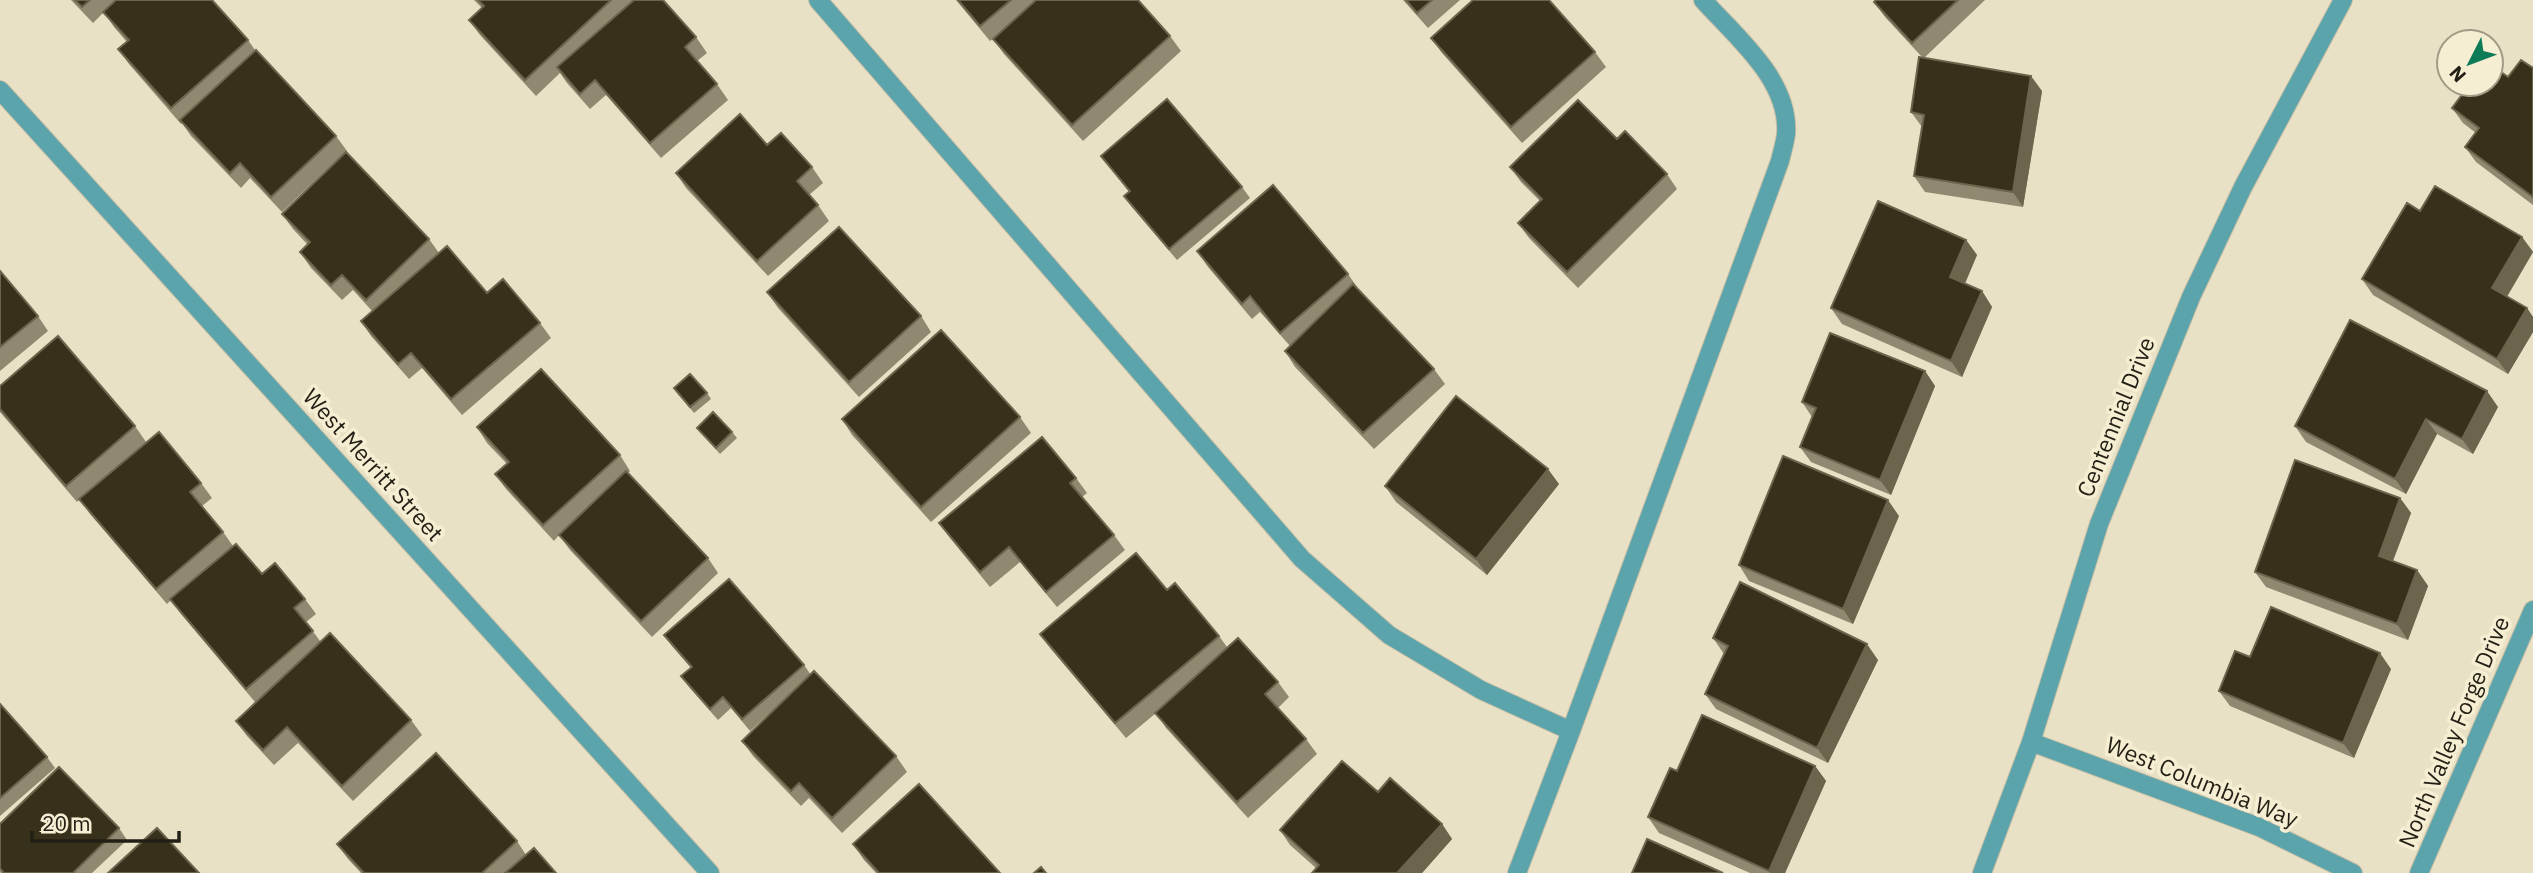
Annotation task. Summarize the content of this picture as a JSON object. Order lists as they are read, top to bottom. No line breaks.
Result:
{"streets":{"street":["Centennial Drive","West Merritt Street","North Valley Forge Drive","West Columbia Way"]},"crossings":[["Centennial Drive","West Columbia Way"]],"scale_bar":"20 m","north":"bottom left"}
